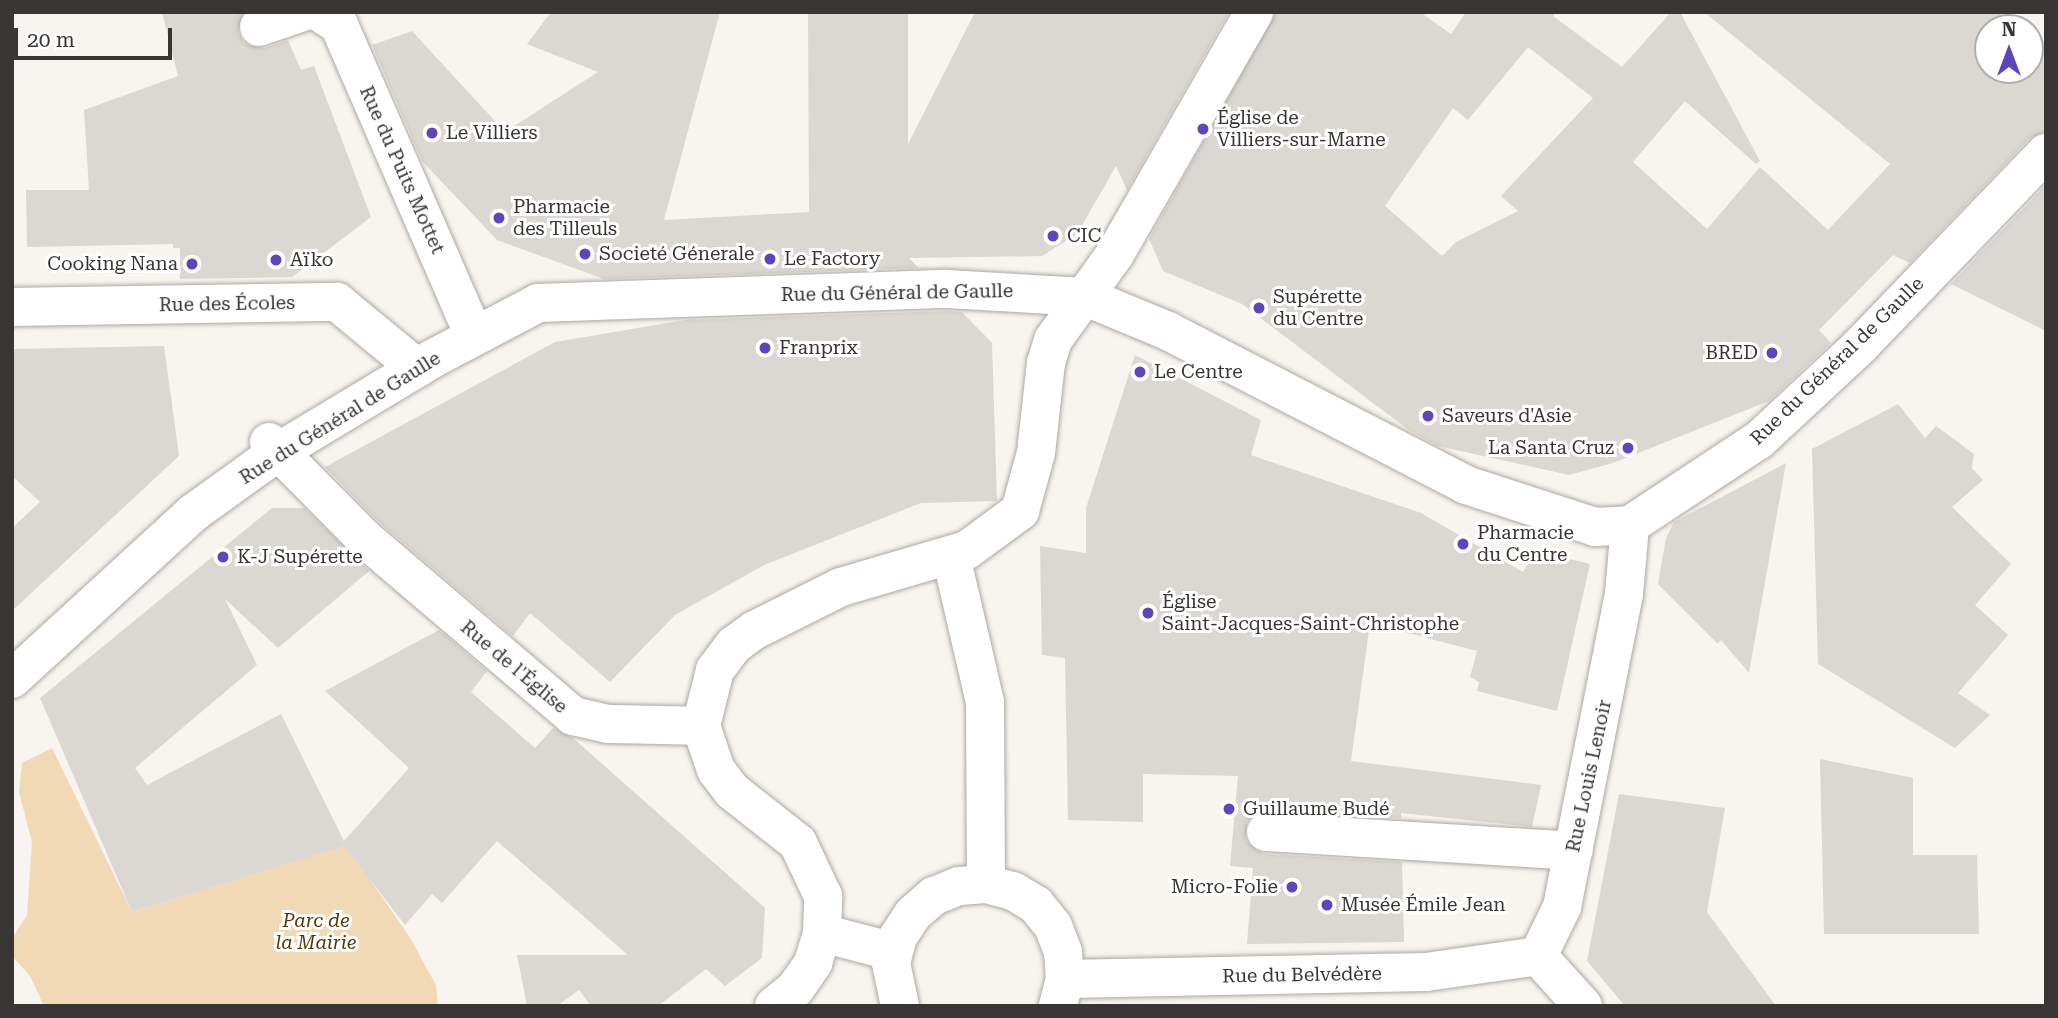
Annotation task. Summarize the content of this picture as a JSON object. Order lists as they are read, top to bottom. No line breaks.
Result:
{"streets":{"street":["Rue du Puits Mottet","Rue du Général de Gaulle","Rue des Écoles","Rue de l'Église","Rue Louis Lenoir","Rue du Belvédère"]},"crossings":[["Rue du Puits Mottet","Rue du Général de Gaulle"],["Rue du Général de Gaulle","Rue des Écoles"],["Rue du Général de Gaulle","Rue de l'Église"],["Rue du Général de Gaulle","Rue Louis Lenoir"],["Rue Louis Lenoir","Rue du Belvédère"]],"parks":["Parc de la Mairie"],"places":["Église de Villiers-sur-Marne","Le Villiers","Pharmacie des Tilleuls","CIC","Societé Génerale","Le Factory","Aïko","Cooking Nana","Supérette du Centre","Franprix","BRED","Le Centre","Saveurs d'Asie","La Santa Cruz","Pharmacie du Centre","K-J Supérette","Église Saint-Jacques-Saint-Christophe","Guillaume Budé","Micro-Folie","Musée Émile Jean"],"scale_bar":"20 m","north":"top"}
